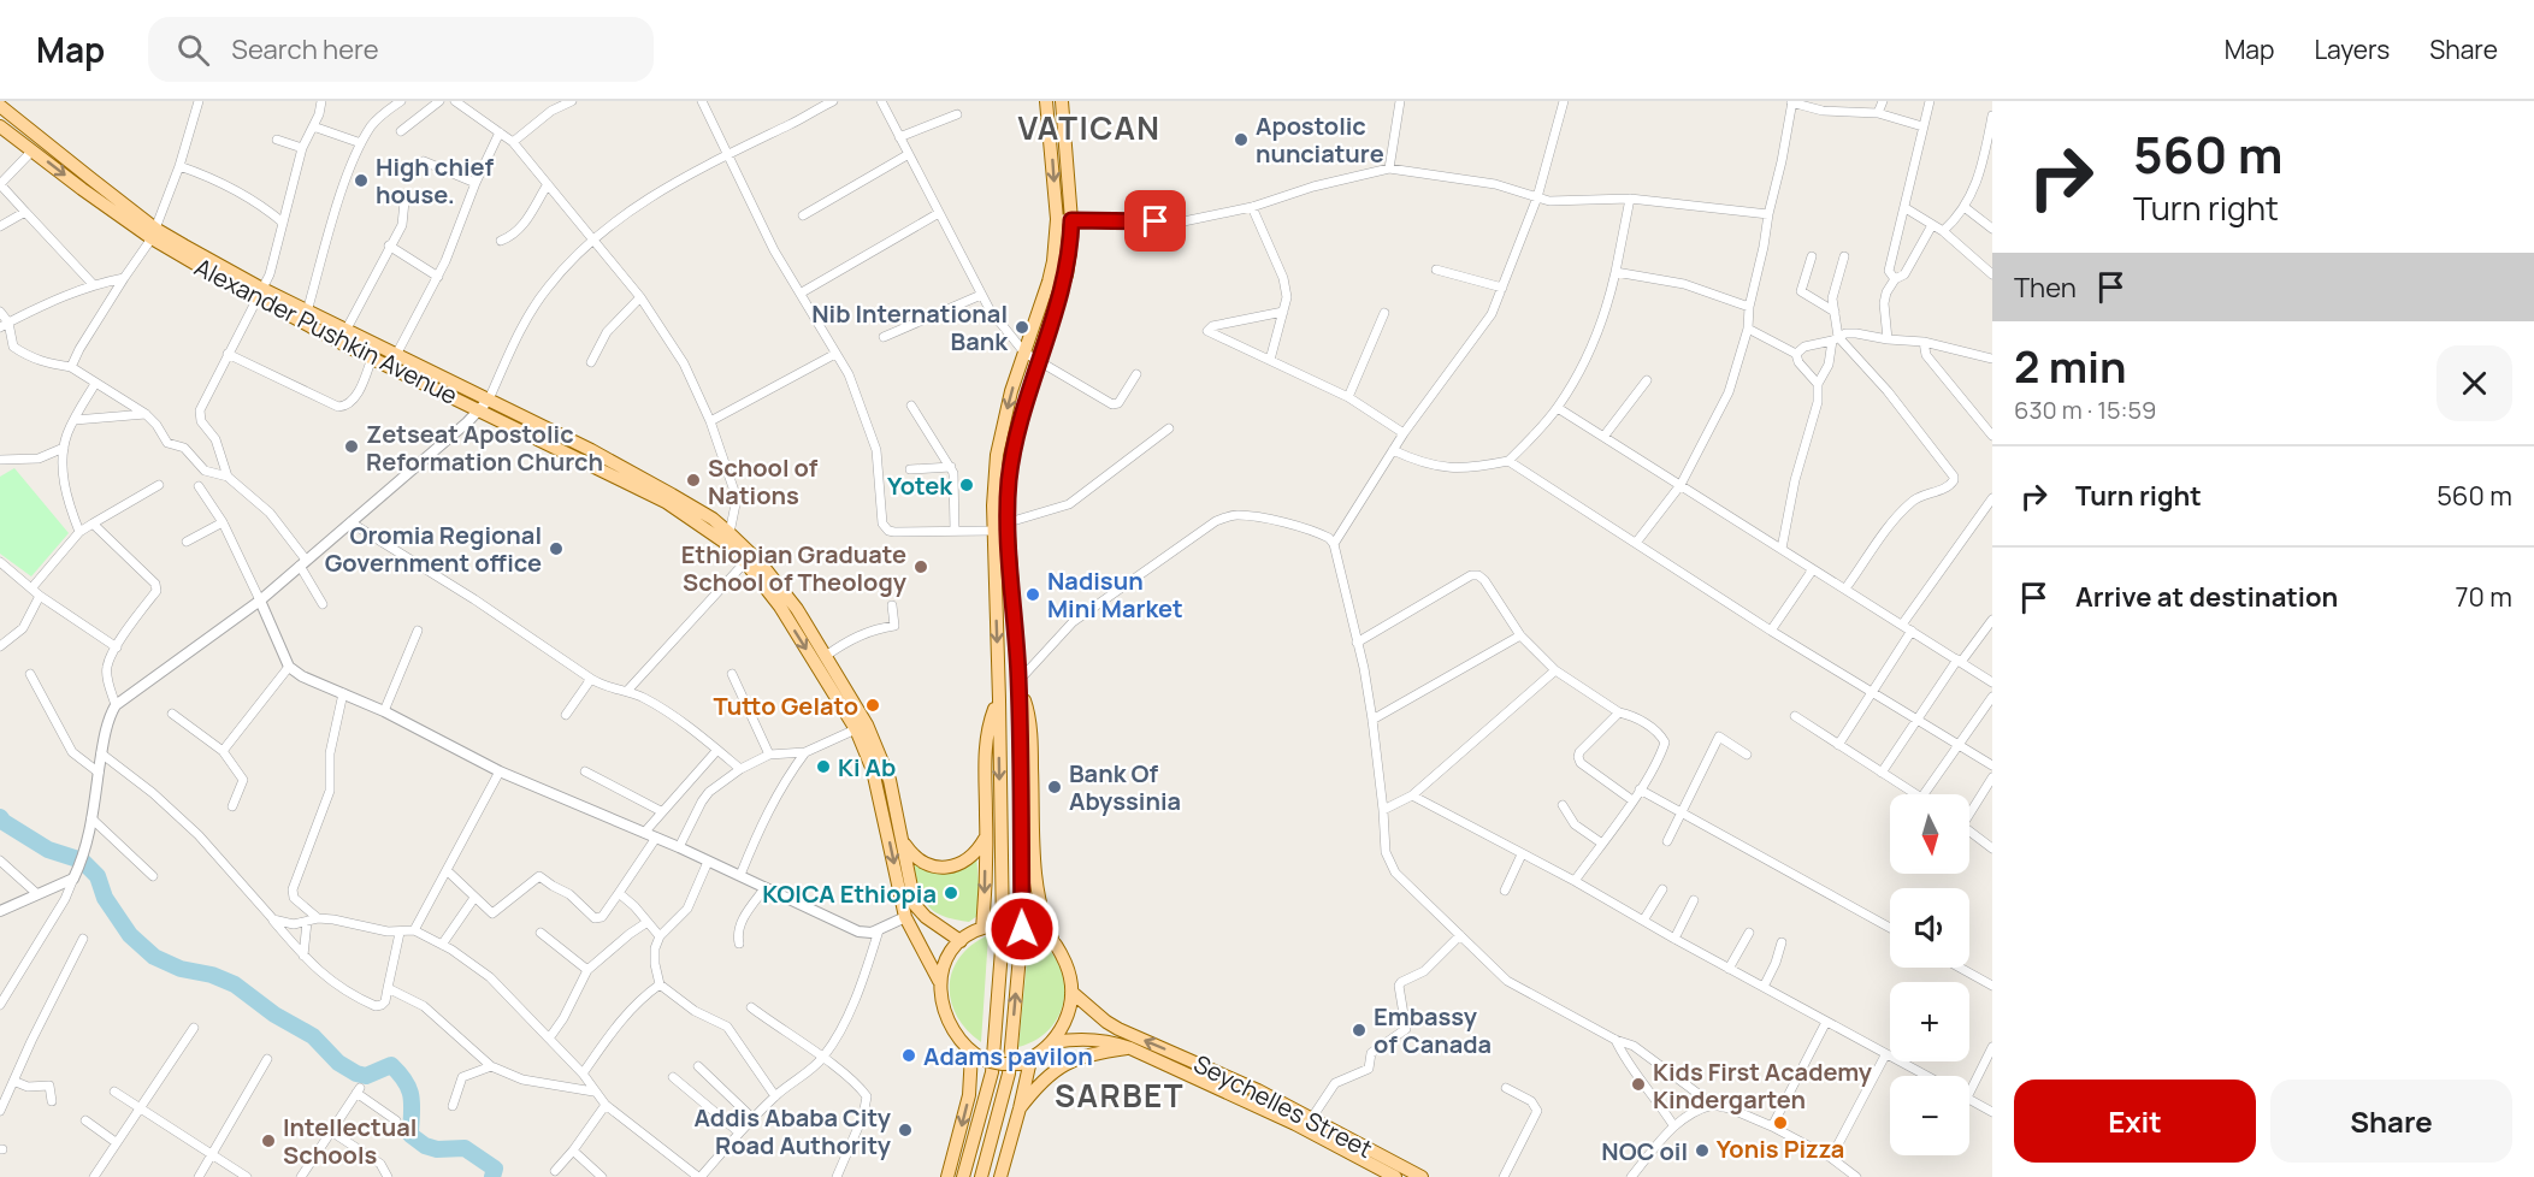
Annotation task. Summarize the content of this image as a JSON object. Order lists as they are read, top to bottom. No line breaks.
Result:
{"streets":{"main road":["Alexander Pushkin Avenue","Seychelles Street"]},"crossings":[["Alexander Pushkin Avenue","Seychelles Street"]],"districts":["VATICAN","SARBET"],"places":["Apostolic nunciature","High chief house.","Nib International Bank","Zetseat Apostolic Reformation Church","School of Nations","Yotek","Oromia Regional Government office","Ethiopian Graduate School of Theology","Nadisun Mini Market","Tutto Gelato","Ki Ab","Bank Of Abyssinia","KOICA Ethiopia","Embassy of Canada","Adams pavilon","Kids First Academy Kindergarten","Yonis Pizza","Addis Ababa City Road Authority","Intellectual Schools","NOC oil"],"north":"bottom","page":{"header":"Map","search":"Search here","nav":["Map","Layers","Share"],"turn":["560 m","Turn right"],"then":"Then","heading":["2 min","630 m · 15:59"],"list":[{"name":"Turn right","value":"560 m"},{"name":"Arrive at destination","value":"70 m"}],"map_buttons":["+","−"],"buttons":["Exit","Share"]}}
